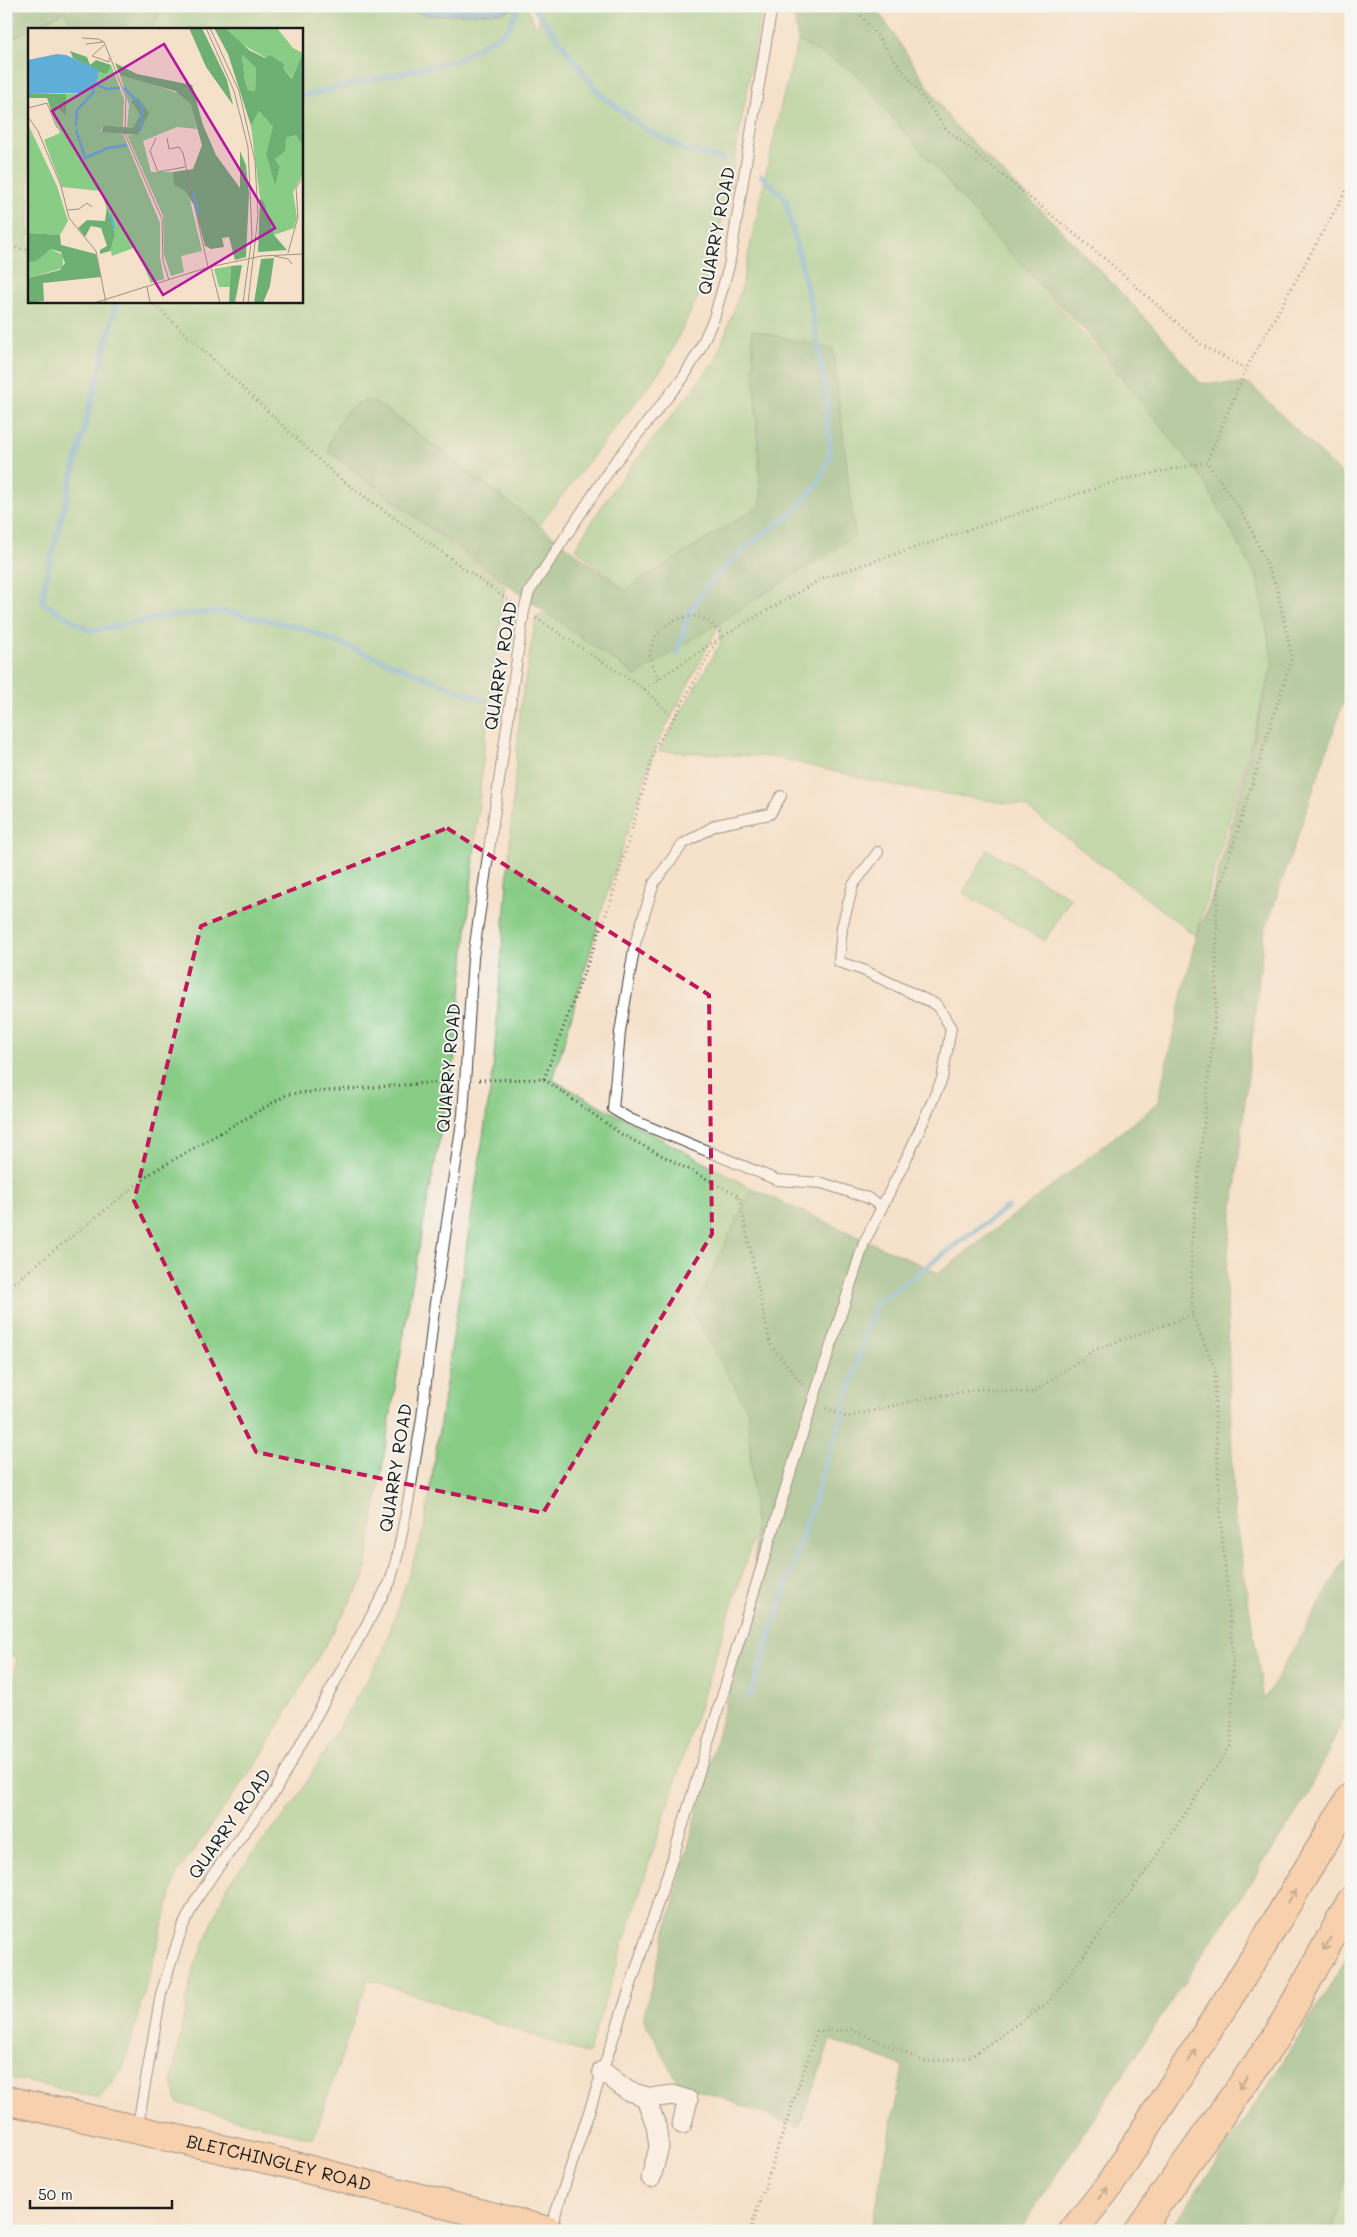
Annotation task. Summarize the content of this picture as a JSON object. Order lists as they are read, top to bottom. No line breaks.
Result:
{"streets":{"main road":["BLETCHINGLEY ROAD"],"lane":["QUARRY ROAD"]},"crossings":[["QUARRY ROAD","BLETCHINGLEY ROAD"]],"scale_bar":"50 m"}
